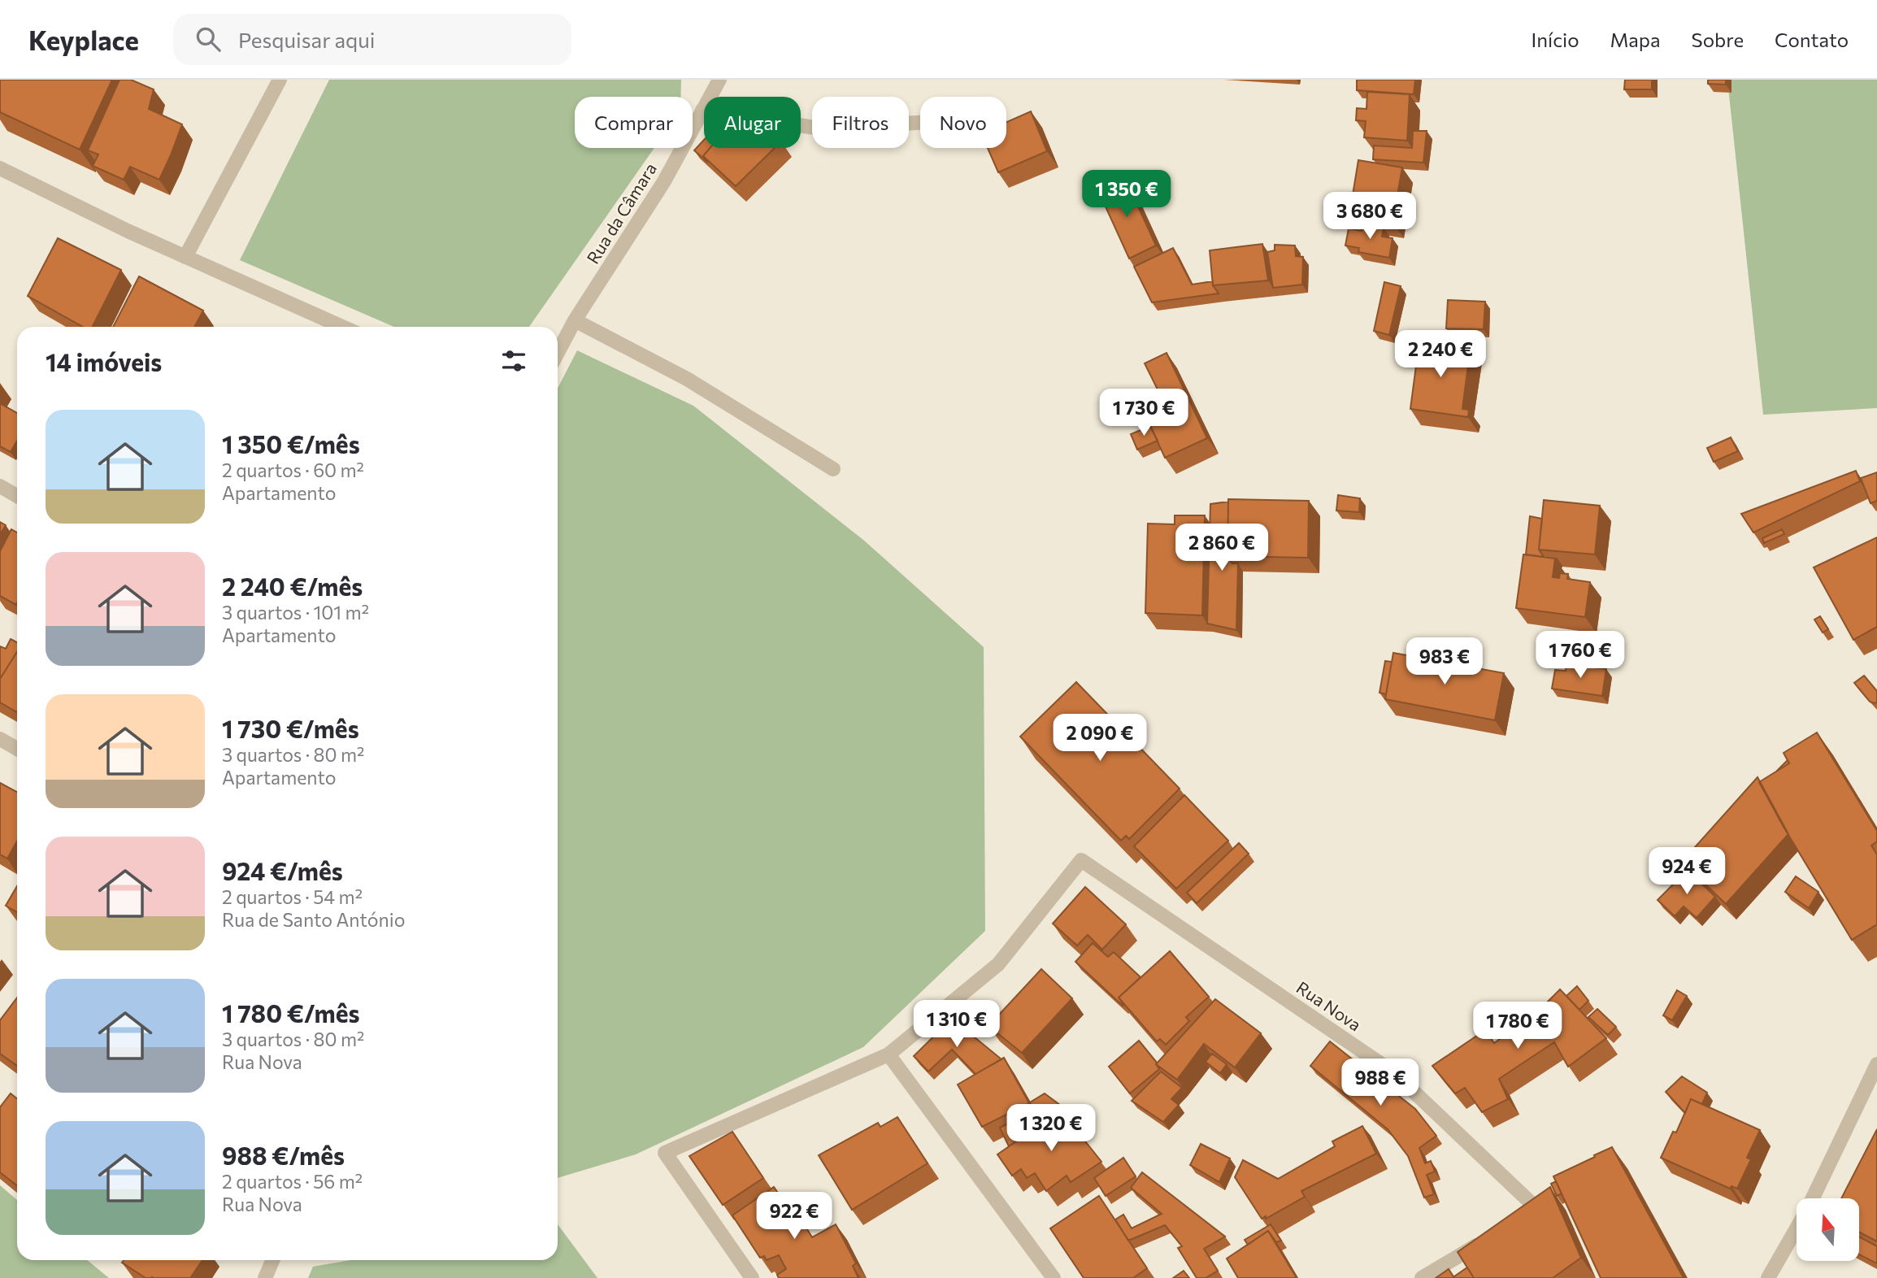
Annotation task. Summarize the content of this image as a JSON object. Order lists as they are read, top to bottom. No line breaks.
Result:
{"streets":{"street":["Rua da Câmara","Rua Nova"]},"north":"top","page":{"header":"Keyplace","search":"Pesquisar aqui","nav":["Início","Mapa","Sobre","Contato"],"chip":["Comprar","Alugar","Filtros","Novo"],"price":["1 350 €","3 680 €","2 240 €","1 730 €","2 860 €","1 760 €","983 €","2 090 €","924 €","1 310 €","1 780 €","988 €","1 320 €","922 €"],"heading":"14 imóveis","list":[{"name":"1 350 €/mês","note":"2 quartos · 60 m² · Apartamento"},{"name":"2 240 €/mês","note":"3 quartos · 101 m² · Apartamento"},{"name":"1 730 €/mês","note":"3 quartos · 80 m² · Apartamento"},{"name":"924 €/mês","note":"2 quartos · 54 m² · Rua de Santo António"},{"name":"1 780 €/mês","note":"3 quartos · 80 m² · Rua Nova"},{"name":"988 €/mês","note":"2 quartos · 56 m² · Rua Nova"}]}}
